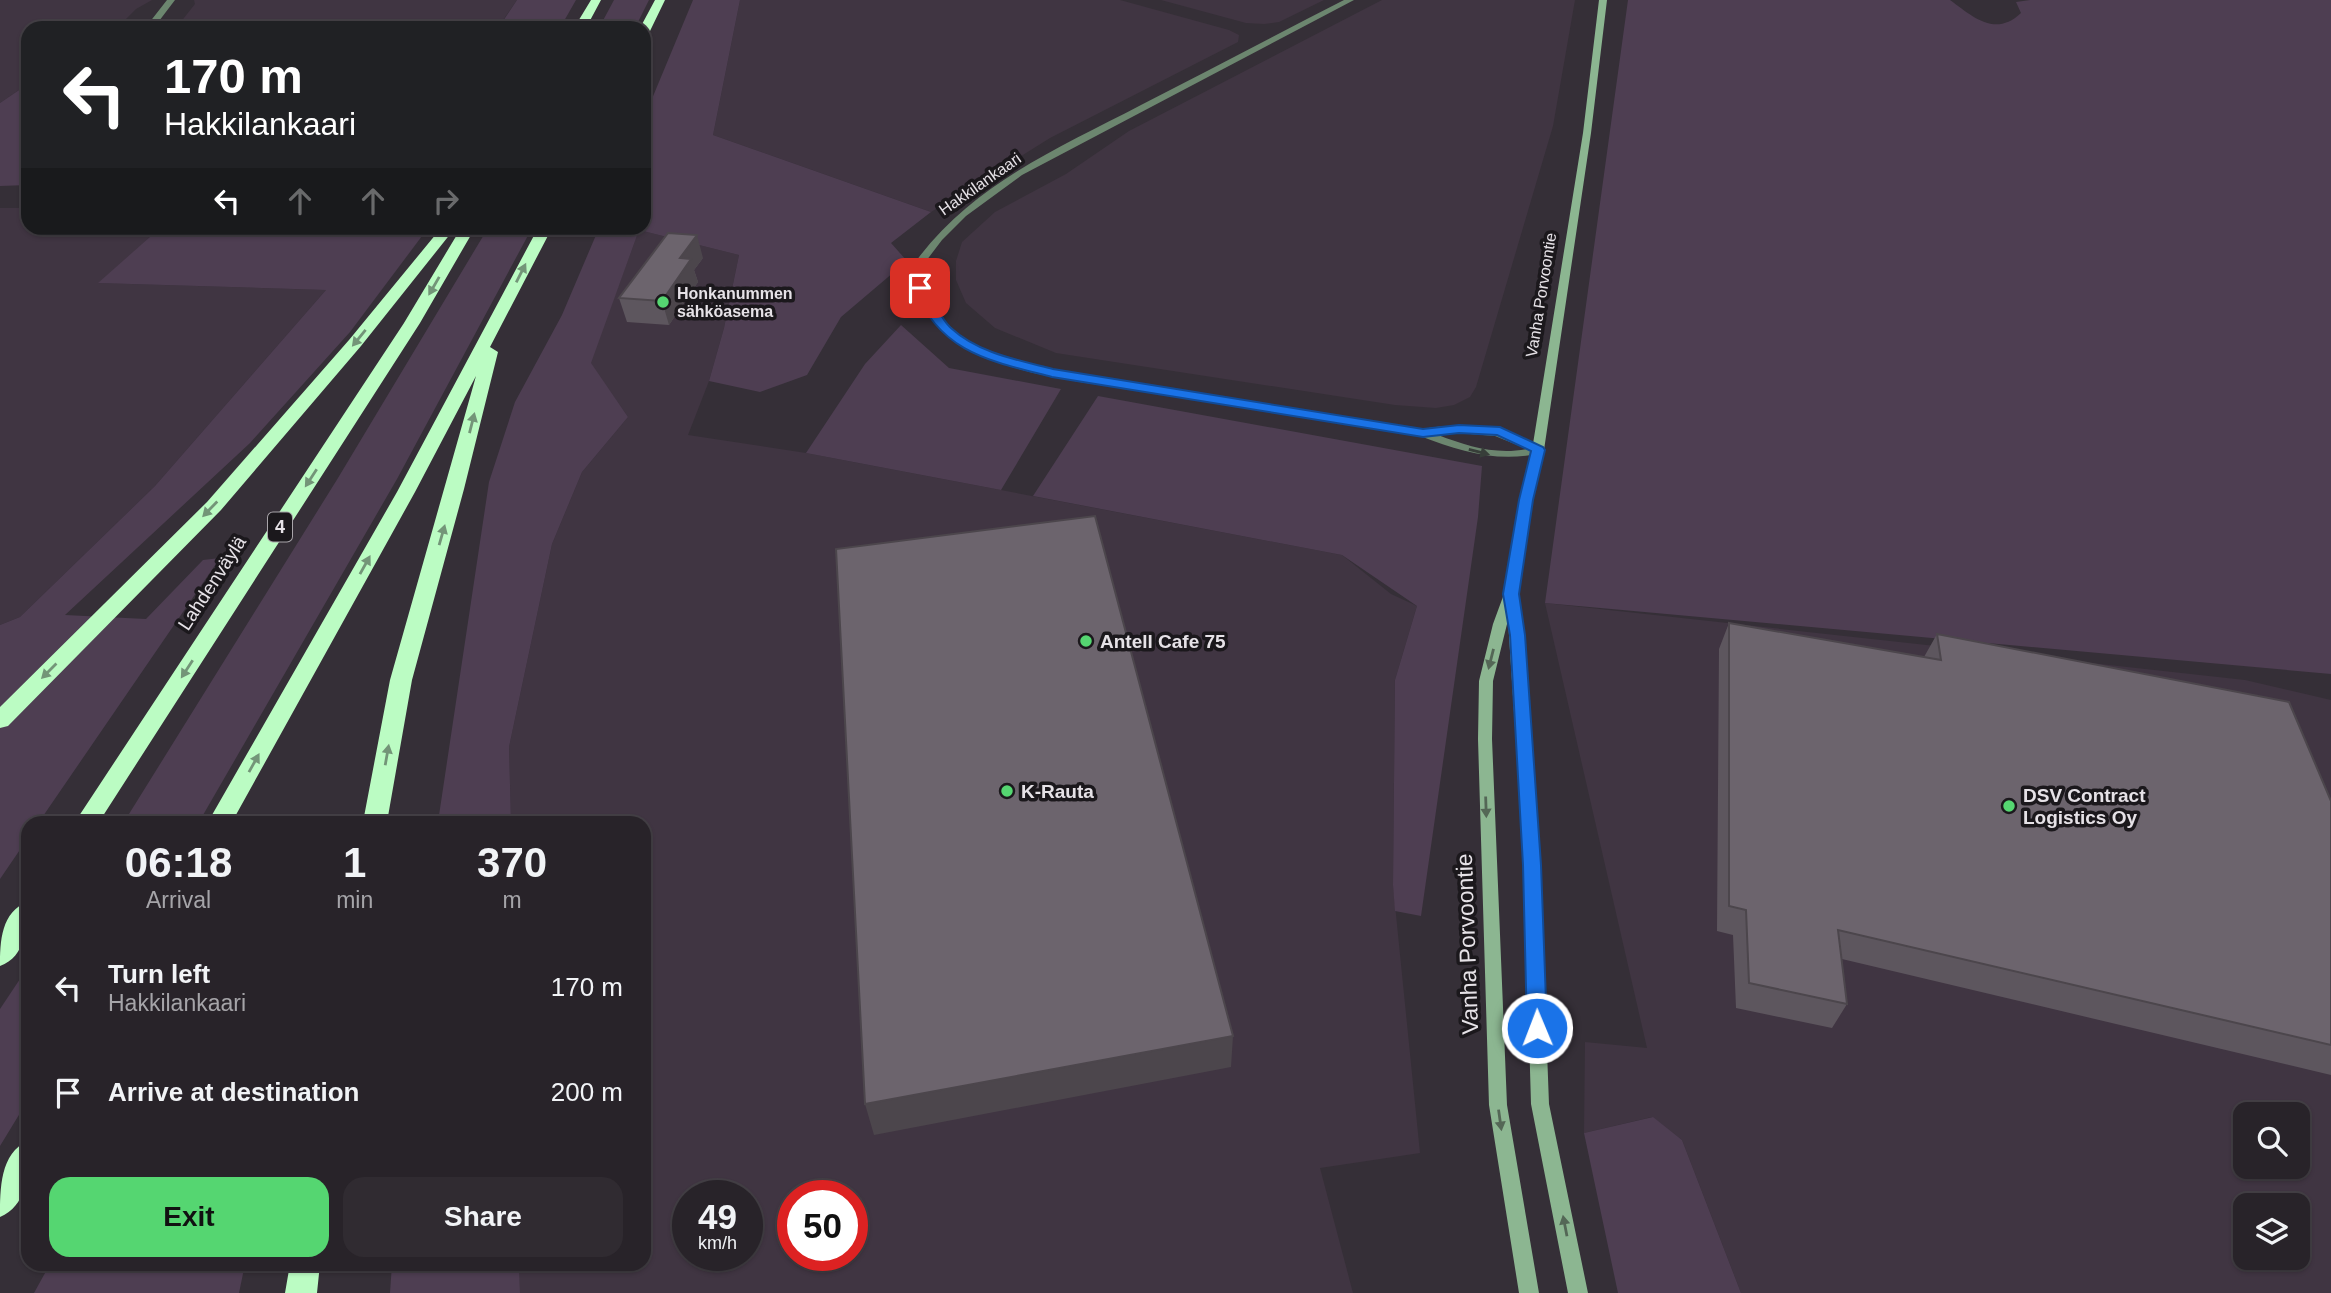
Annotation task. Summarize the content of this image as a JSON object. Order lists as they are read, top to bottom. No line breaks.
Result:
{"streets":{"highway":["4","Lahdenväylä"],"main road":["Vanha Porvoontie"],"street":["Hakkilankaari"]},"crossings":[["Hakkilankaari","Vanha Porvoontie"]],"places":["Honkanummen sähköasema","Antell Cafe 75","K-Rauta","DSV Contract Logistics Oy"],"page":{"turn":["170 m","Hakkilankaari"],"eta":["06:18","Arrival","1","min","370","m"],"list":[{"name":"Turn left","note":"Hakkilankaari","value":"170 m"},{"name":"Arrive at destination","value":"200 m"}],"buttons":["Exit","Share"],"speed":"49 km/h","limit":"50"}}
